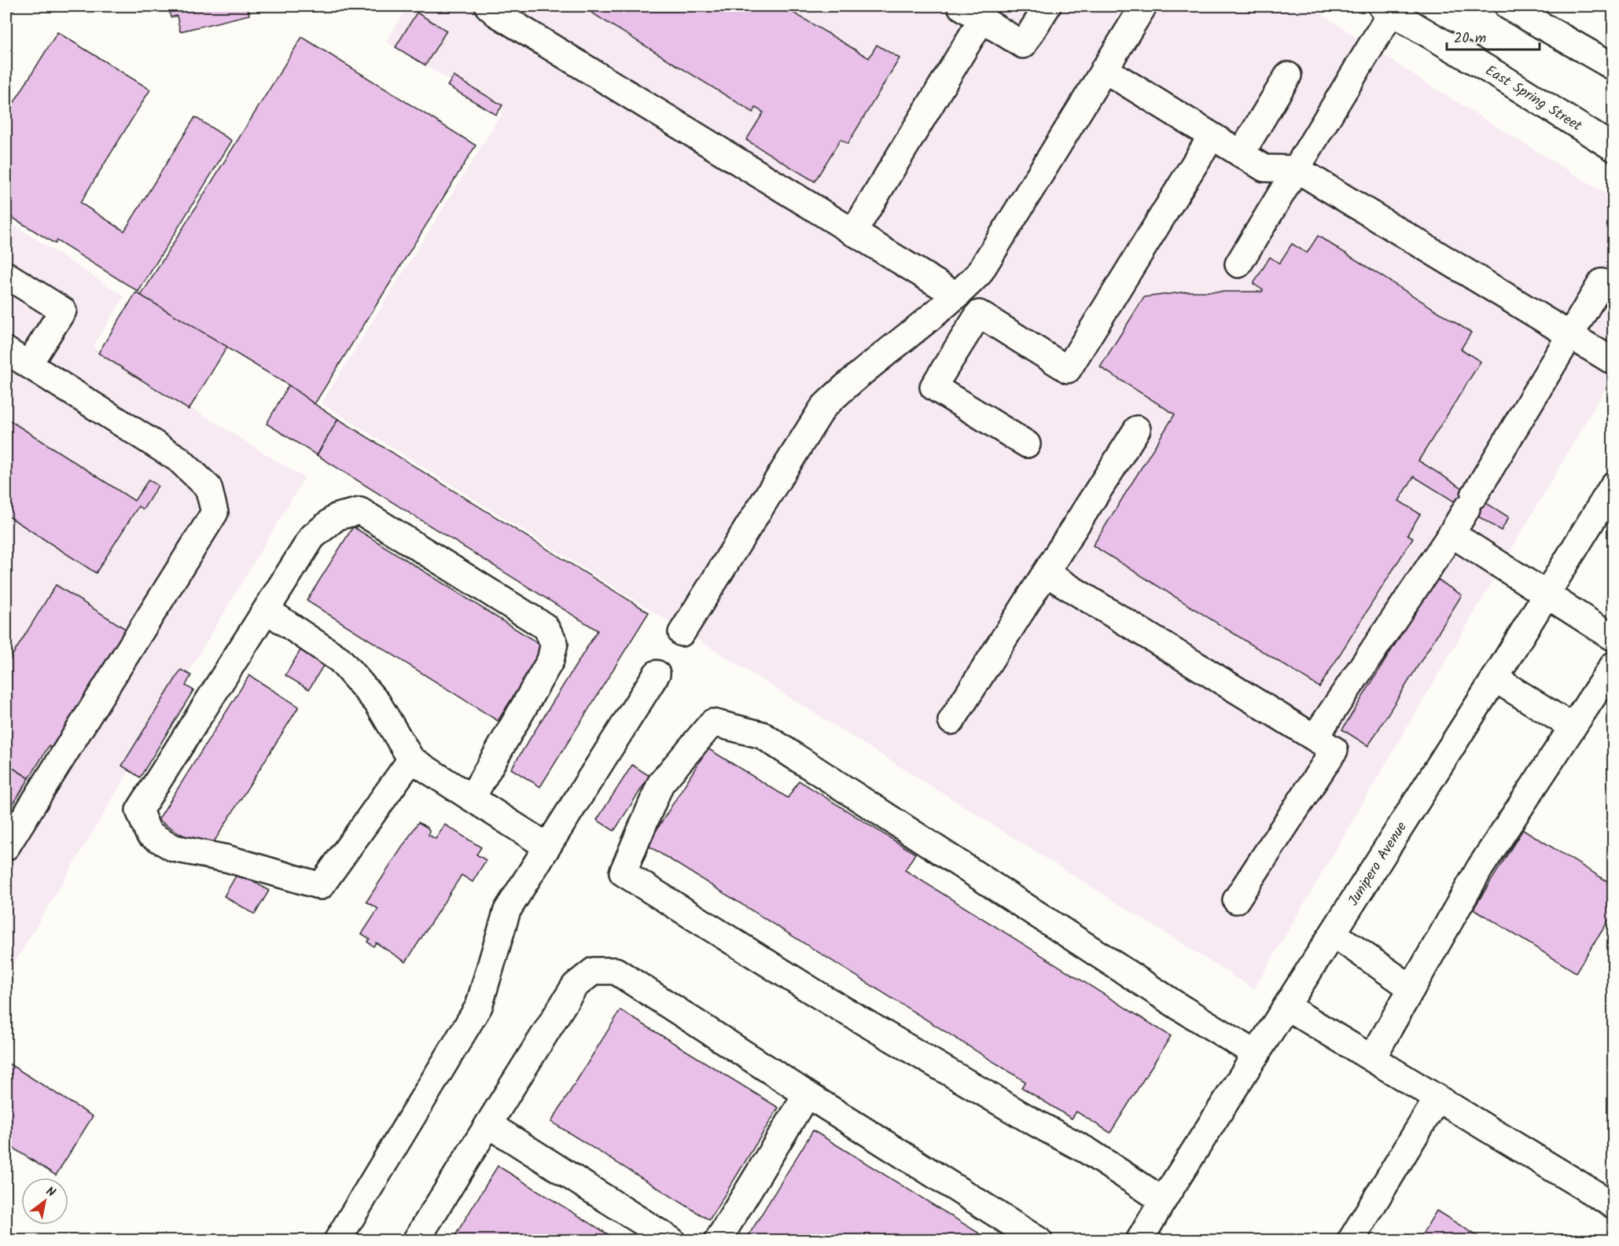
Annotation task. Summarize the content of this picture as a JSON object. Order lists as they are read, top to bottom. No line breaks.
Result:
{"streets":{"street":["East Spring Street","Junipero Avenue"]},"scale_bar":"20 m","north":"top right"}
